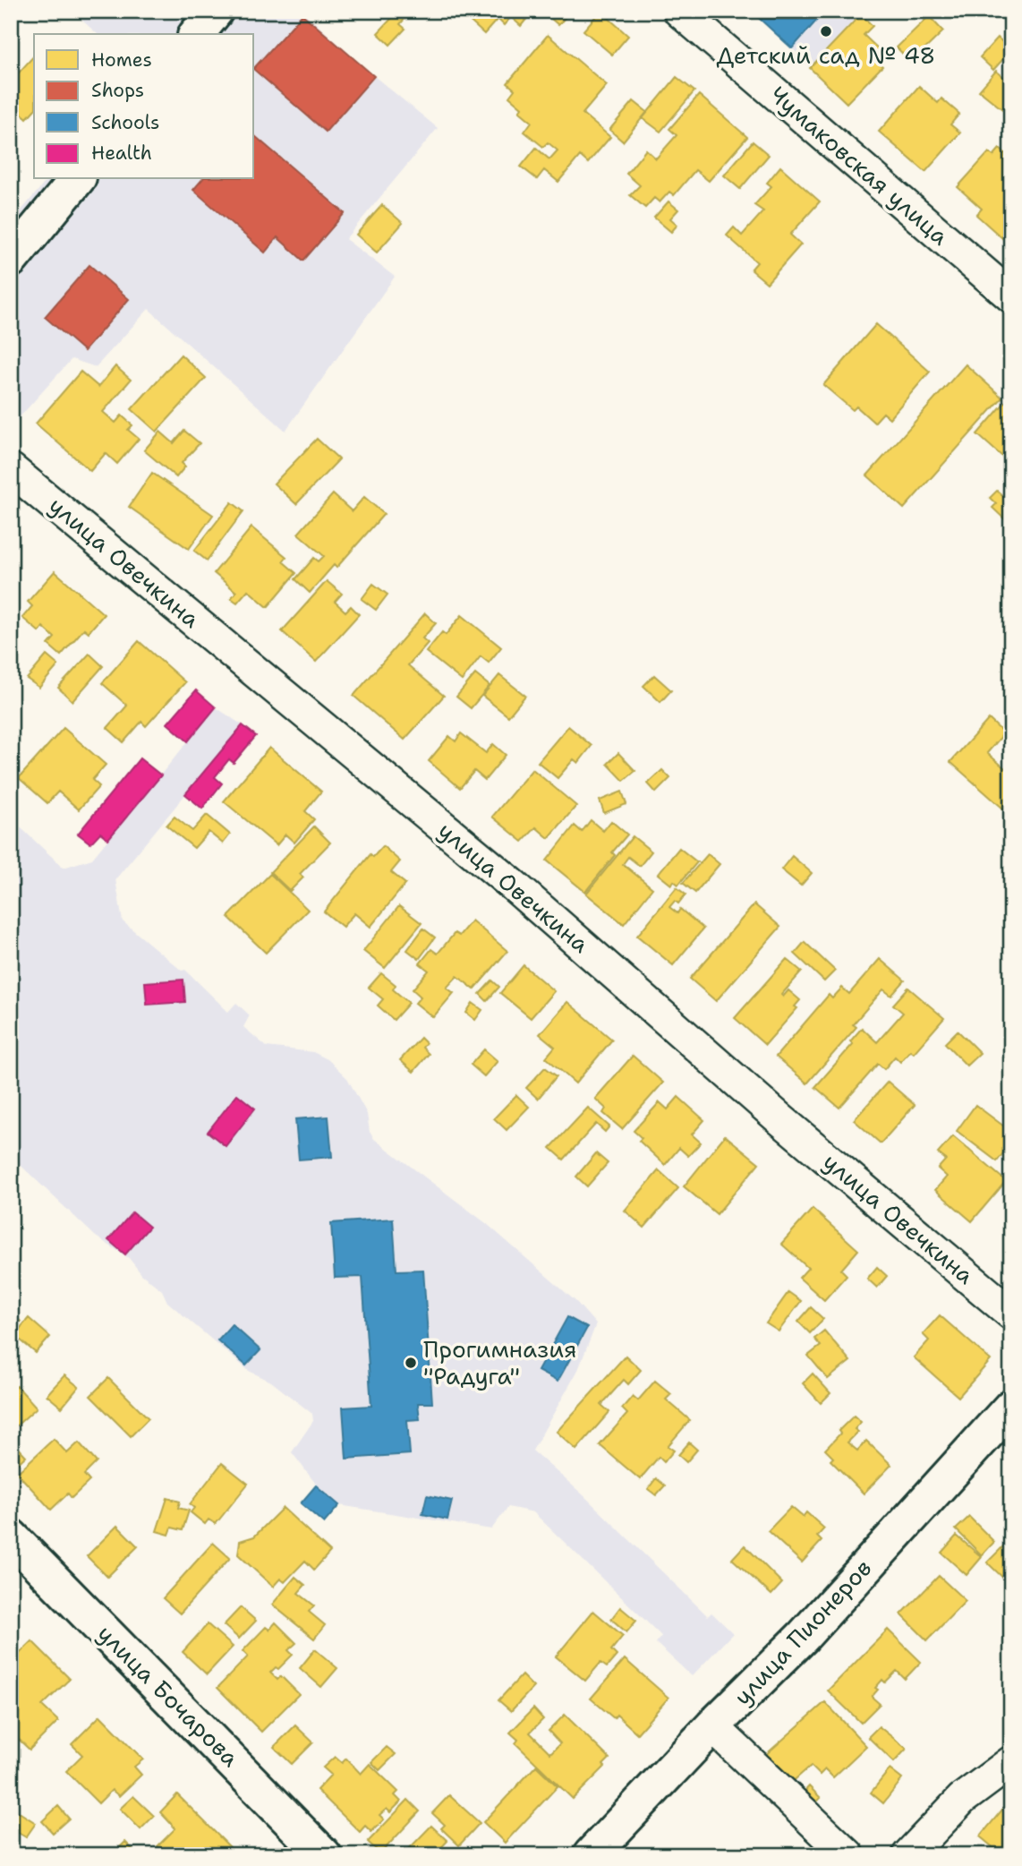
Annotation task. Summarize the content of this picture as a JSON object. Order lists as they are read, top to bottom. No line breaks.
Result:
{"streets":{"street":["Чумаковская улица","улица Овечкина","улица Пионеров","улица Бочарова"]},"places":["Детский сад № 48","Прогимназия \"Радуга\""],"legend":["Homes","Shops","Schools","Health"]}
